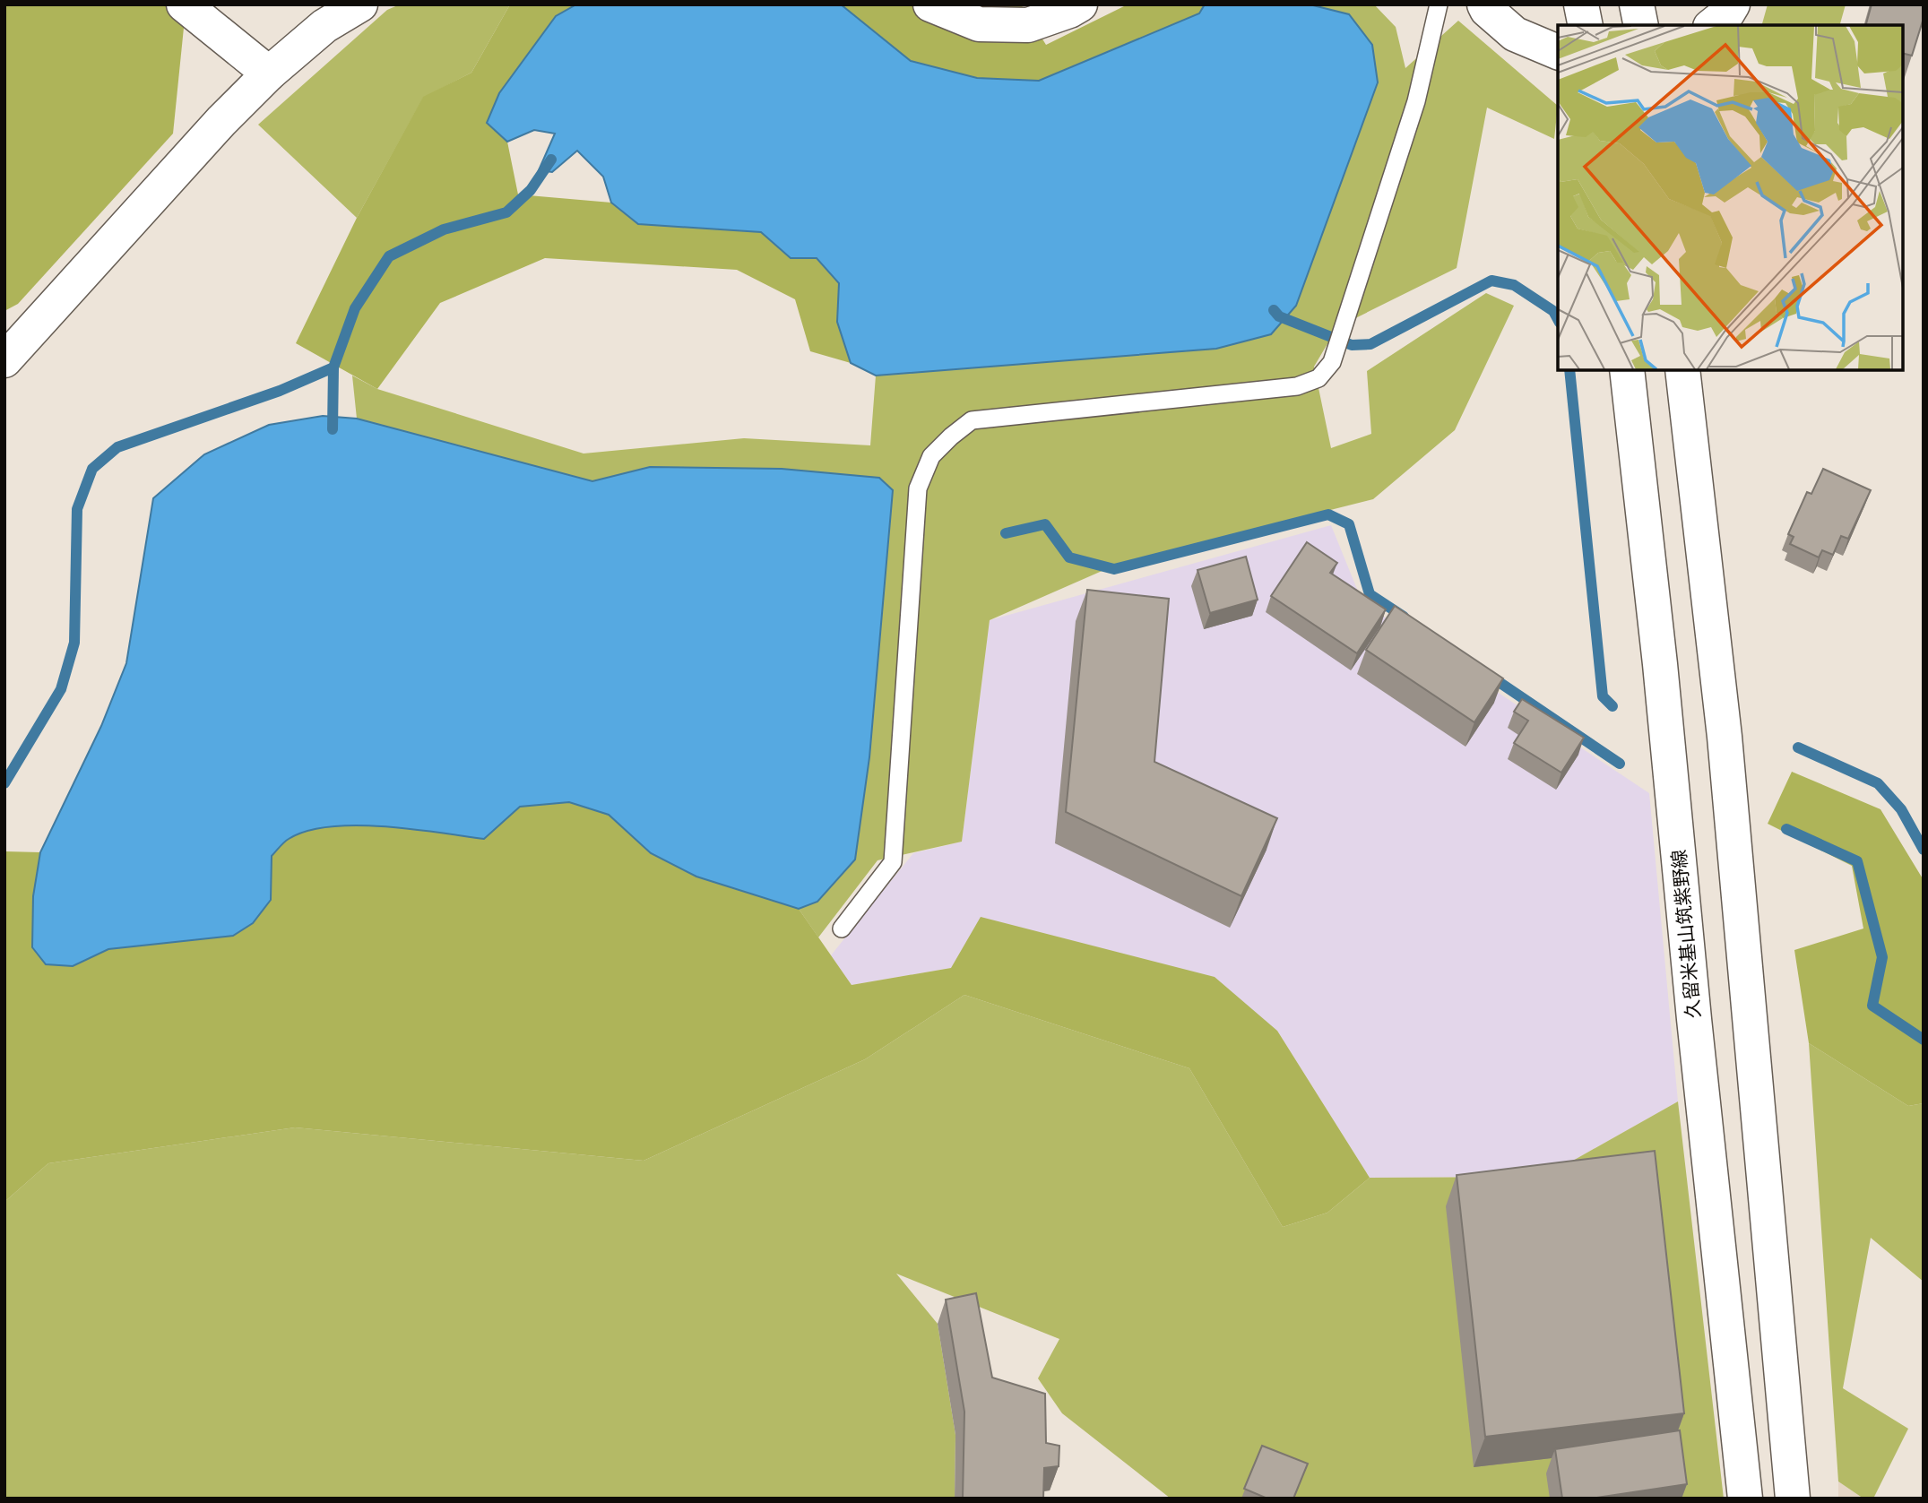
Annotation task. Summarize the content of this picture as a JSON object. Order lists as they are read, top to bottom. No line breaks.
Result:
{"streets":{"main road":["久留米基山筑紫野線"]}}
